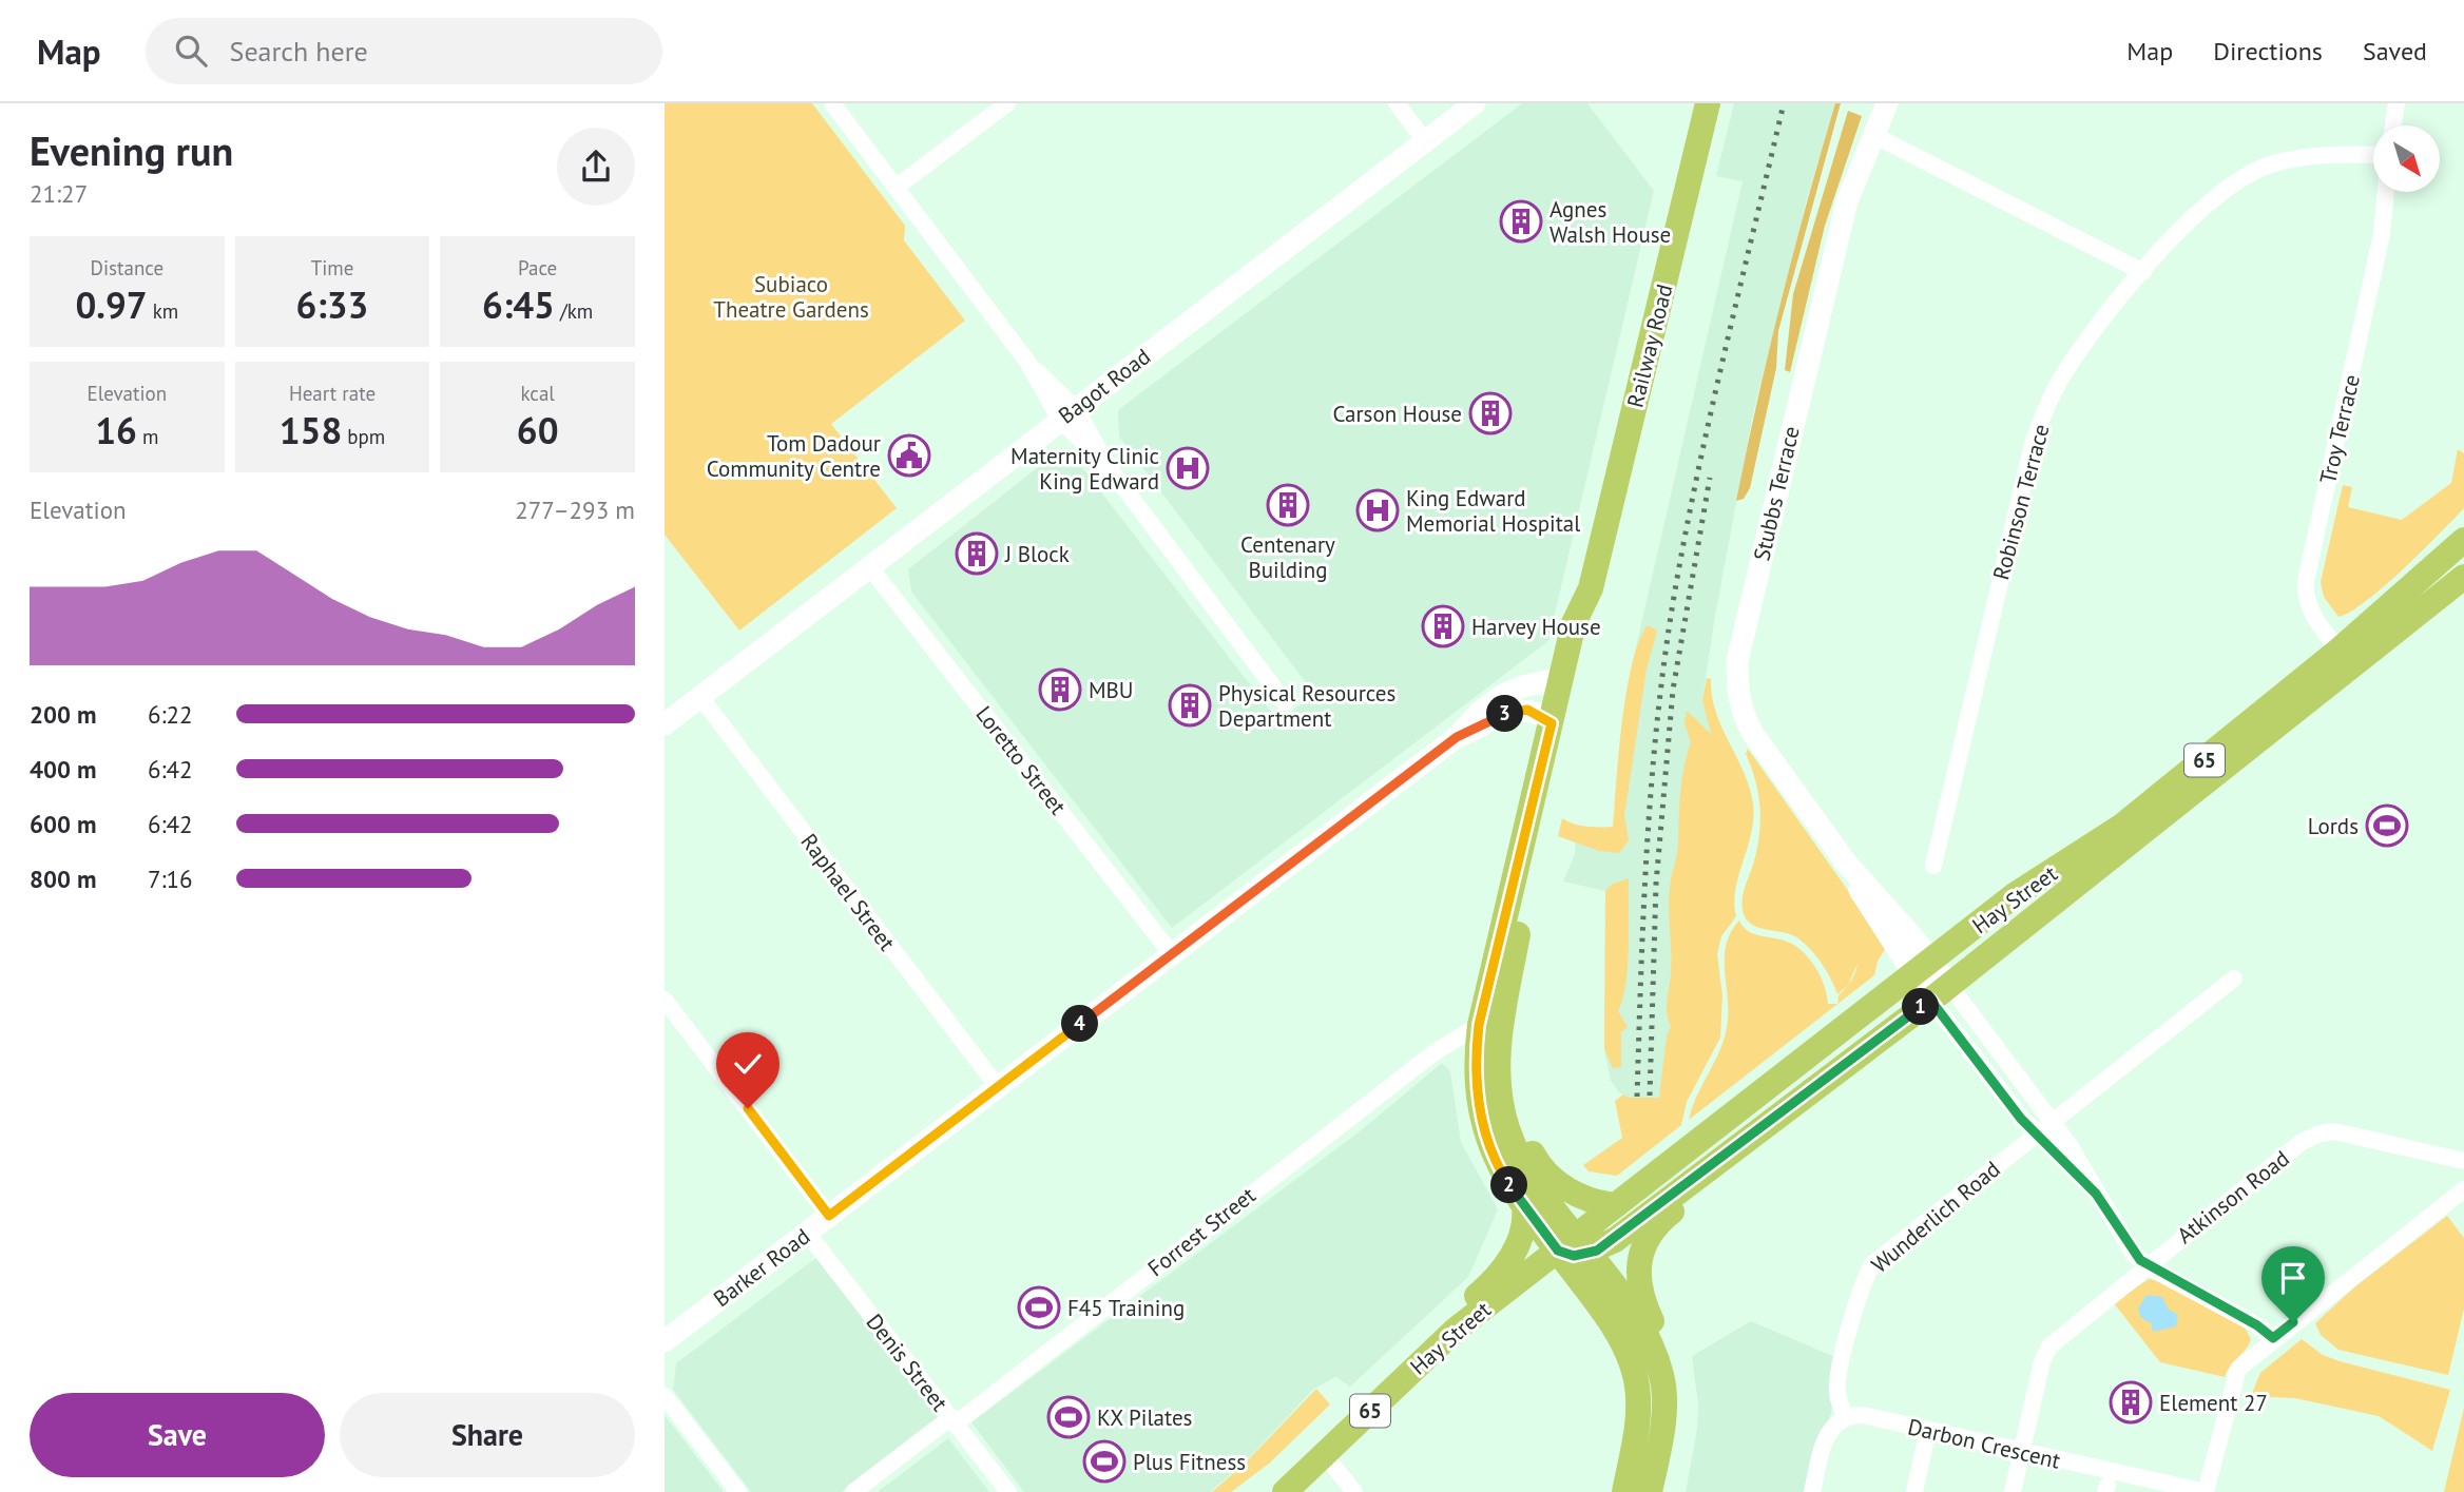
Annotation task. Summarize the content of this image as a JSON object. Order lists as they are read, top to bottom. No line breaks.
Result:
{"streets":{"main road":["Railway Road","65","Hay Street"],"street":["Bagot Road","Troy Terrace","Stubbs Terrace","Robinson Terrace","Loretto Street","Raphael Street","Atkinson Road","Wunderlich Road","Forrest Street","Barker Road","Denis Street","Darbon Crescent"]},"crossings":[["Railway Road","Hay Street"],["Railway Road","Forrest Street"],["Railway Road","Barker Road"],["Bagot Road","Loretto Street"],["Bagot Road","Raphael Street"],["Troy Terrace","Hay Street"],["Stubbs Terrace","Hay Street"],["Loretto Street","Barker Road"],["Raphael Street","Barker Road"],["Atkinson Road","Darbon Crescent"],["Wunderlich Road","Darbon Crescent"],["Forrest Street","Denis Street"],["Barker Road","Denis Street"]],"parks":["Subiaco Theatre Gardens"],"places":{"building":["Agnes Walsh House","Carson House","Centenary Building","J Block","Harvey House","MBU","Physical Resources Department","Element 27"],"public building":["Tom Dadour Community Centre"],"hospital":["Maternity Clinic King Edward","King Edward Memorial Hospital"],"sports":["Lords","F45 Training","KX Pilates","Plus Fitness"]},"north":"bottom right","page":{"header":"Map","search":"Search here","nav":["Map","Directions","Saved"],"heading":["Evening run","21:27"],"stats":[["Distance","0.97 km"],["Time","6:33"],["Pace","6:45 /km"],["Elevation","16 m"],["Heart rate","158 bpm"],["kcal","60"]],"chart":["Elevation","277–293 m"],"list":[{"name":"200 m","note":"6:22"},{"name":"400 m","note":"6:42"},{"name":"600 m","note":"6:42"},{"name":"800 m","note":"7:16"}],"pins":["3","1","4","2"],"buttons":["Save","Share"]}}
